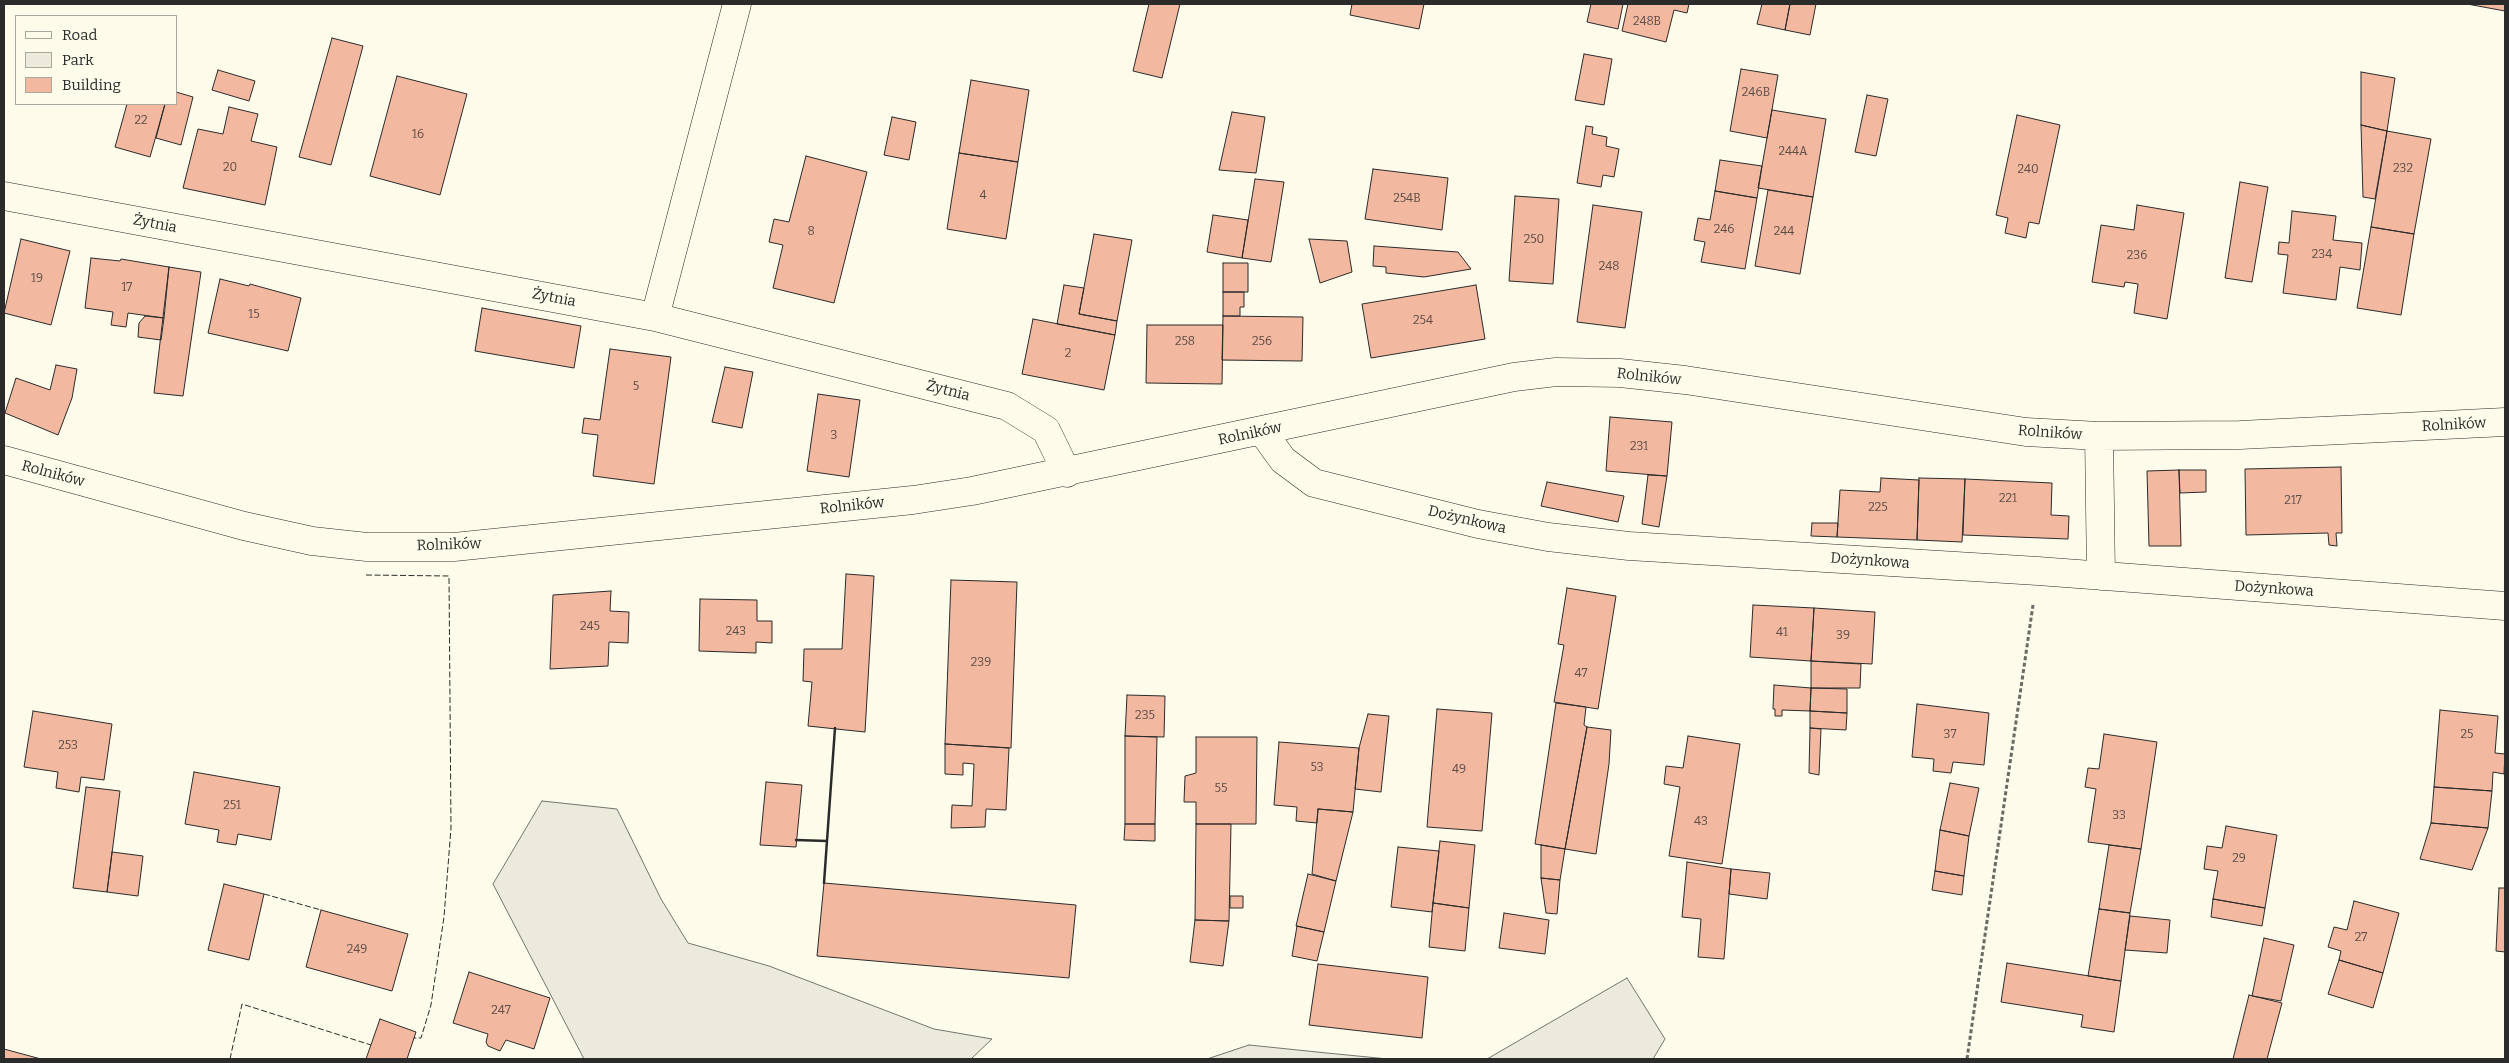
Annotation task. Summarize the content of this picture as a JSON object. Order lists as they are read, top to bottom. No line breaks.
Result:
{"streets":{"street":["Żytnia","Rolników","Dożynkowa"]},"crossings":[["Żytnia","Rolników"],["Rolników","Dożynkowa"]],"house_numbers":["248B","246B","22","16","244A","20","232","240","4","254B","246","8","244","250","234","236","248","19","17","15","254","258","256","2","5","3","231","221","217","225","245","243","41","39","239","47","235","37","25","253","53","49","55","251","33","43","29","27","249","247"],"legend":["Road","Park","Building"]}
